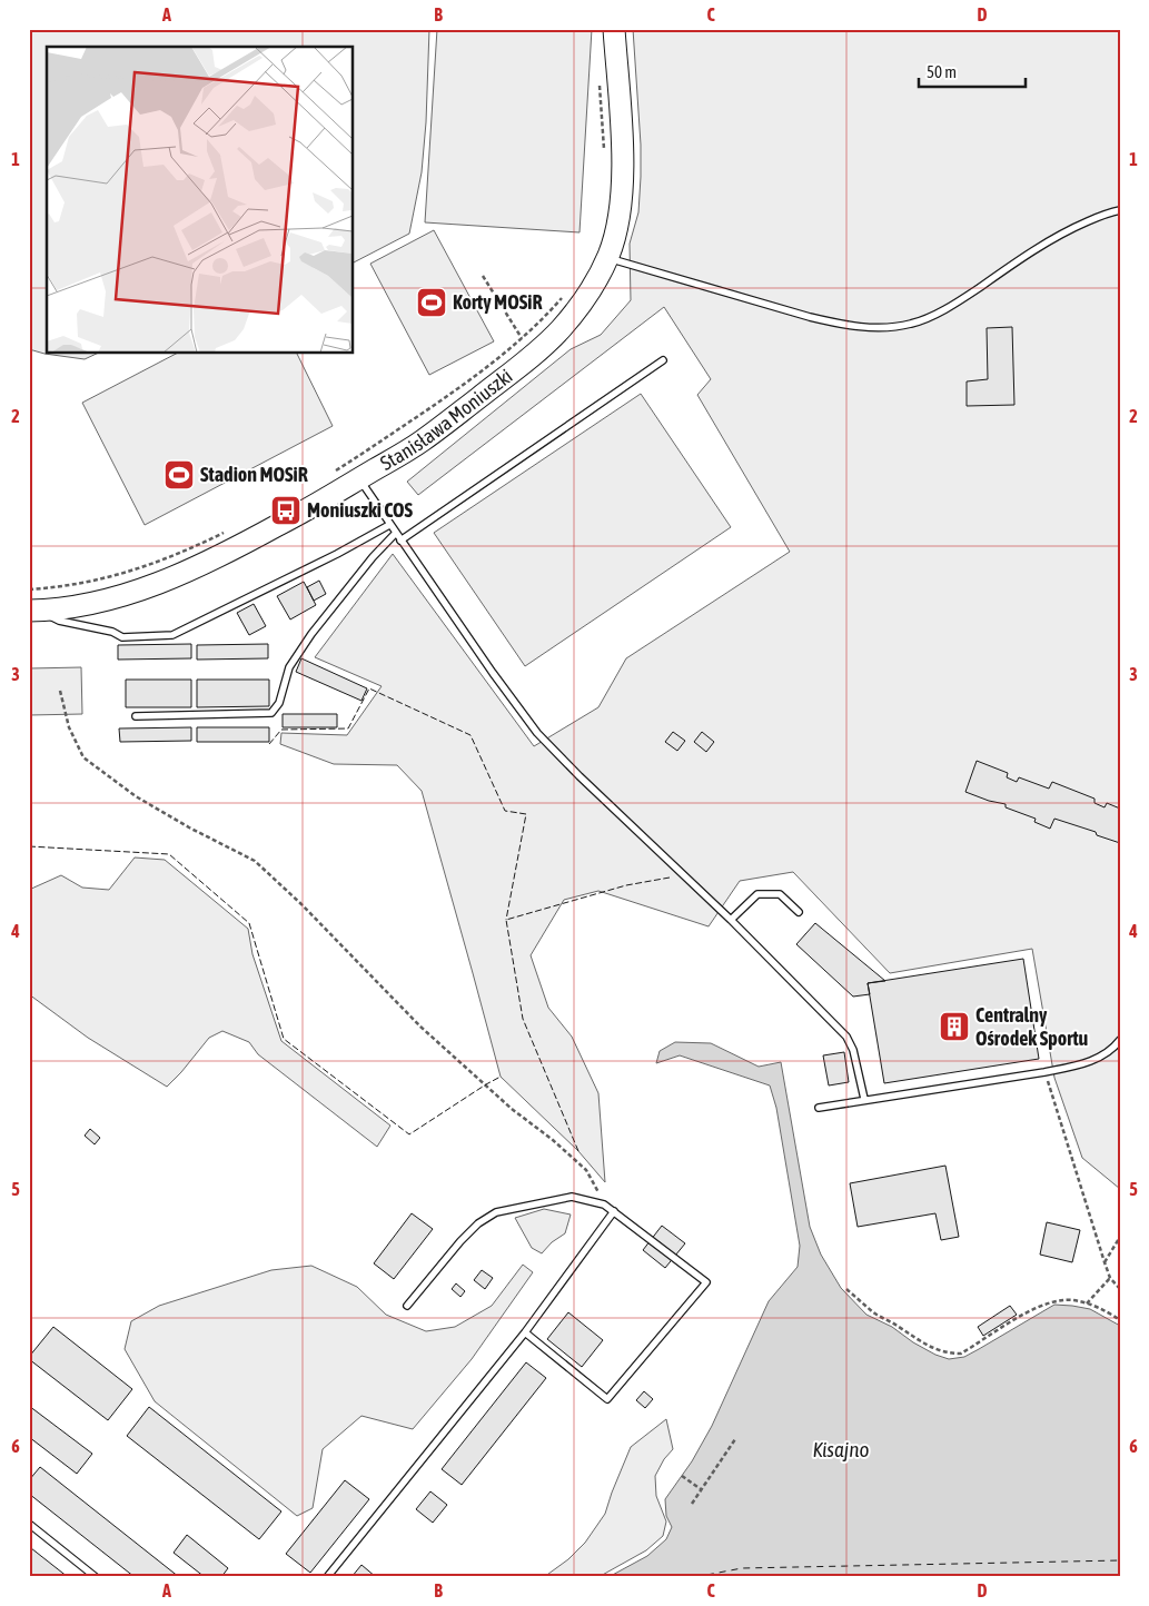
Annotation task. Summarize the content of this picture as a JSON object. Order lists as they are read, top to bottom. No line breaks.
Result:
{"streets":{"main road":["Stanisława Moniuszki"]},"water":["Kisajno"],"places":{"sports":["Korty MOSiR","Stadion MOSiR"],"bus stop":["Moniuszki COS"],"building":["Centralny Ośrodek Sportu"]},"scale_bar":"50 m","grid":{"columns":["A","B","C","D"],"rows":["1","2","3","4","5","6"]}}
